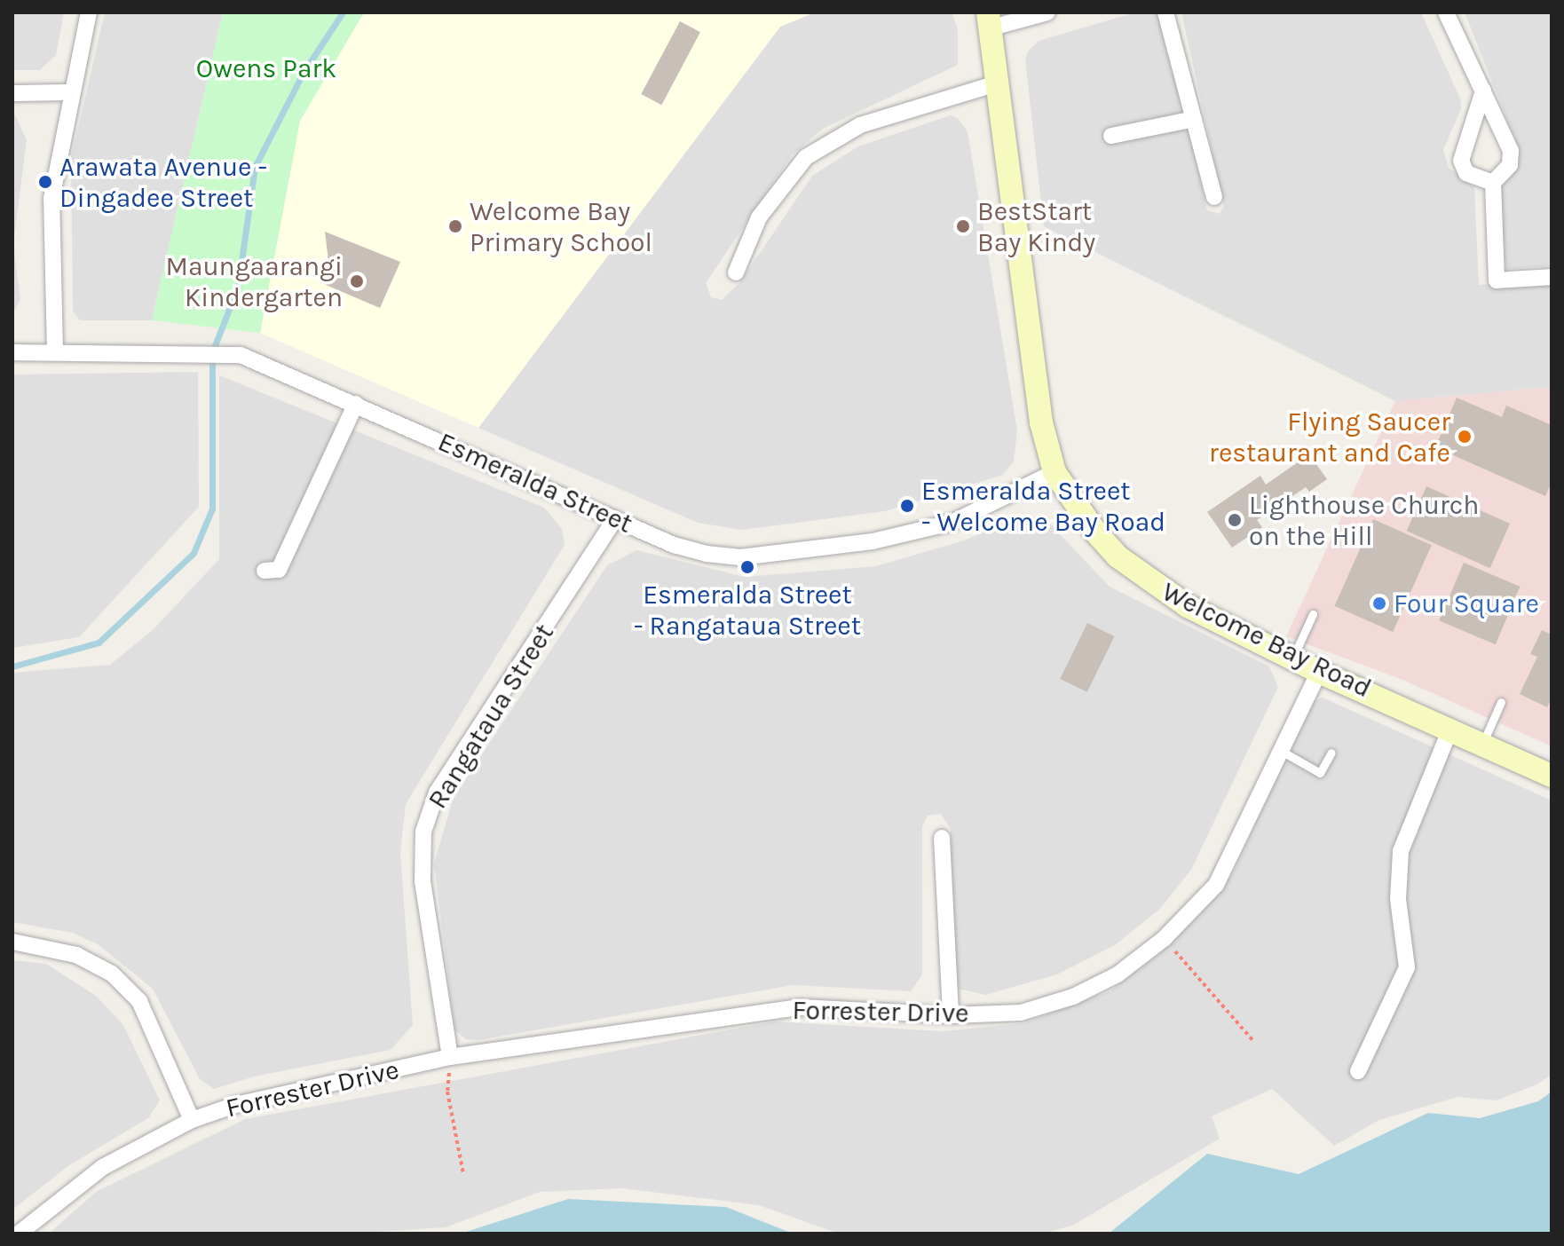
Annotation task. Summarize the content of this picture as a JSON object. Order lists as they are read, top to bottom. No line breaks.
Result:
{"streets":{"main road":["Welcome Bay Road"],"street":["Esmeralda Street","Rangataua Street","Forrester Drive"]},"crossings":[["Esmeralda Street","Welcome Bay Road"],["Esmeralda Street","Rangataua Street"],["Welcome Bay Road","Forrester Drive"],["Rangataua Street","Forrester Drive"]],"parks":["Owens Park"],"places":["Arawata Avenue - Dingadee Street","Welcome Bay Primary School","BestStart Bay Kindy","Maungaarangi Kindergarten","Flying Saucer restaurant and Cafe","Esmeralda Street - Welcome Bay Road","Lighthouse Church on the Hill","Esmeralda Street - Rangataua Street","Four Square"]}
